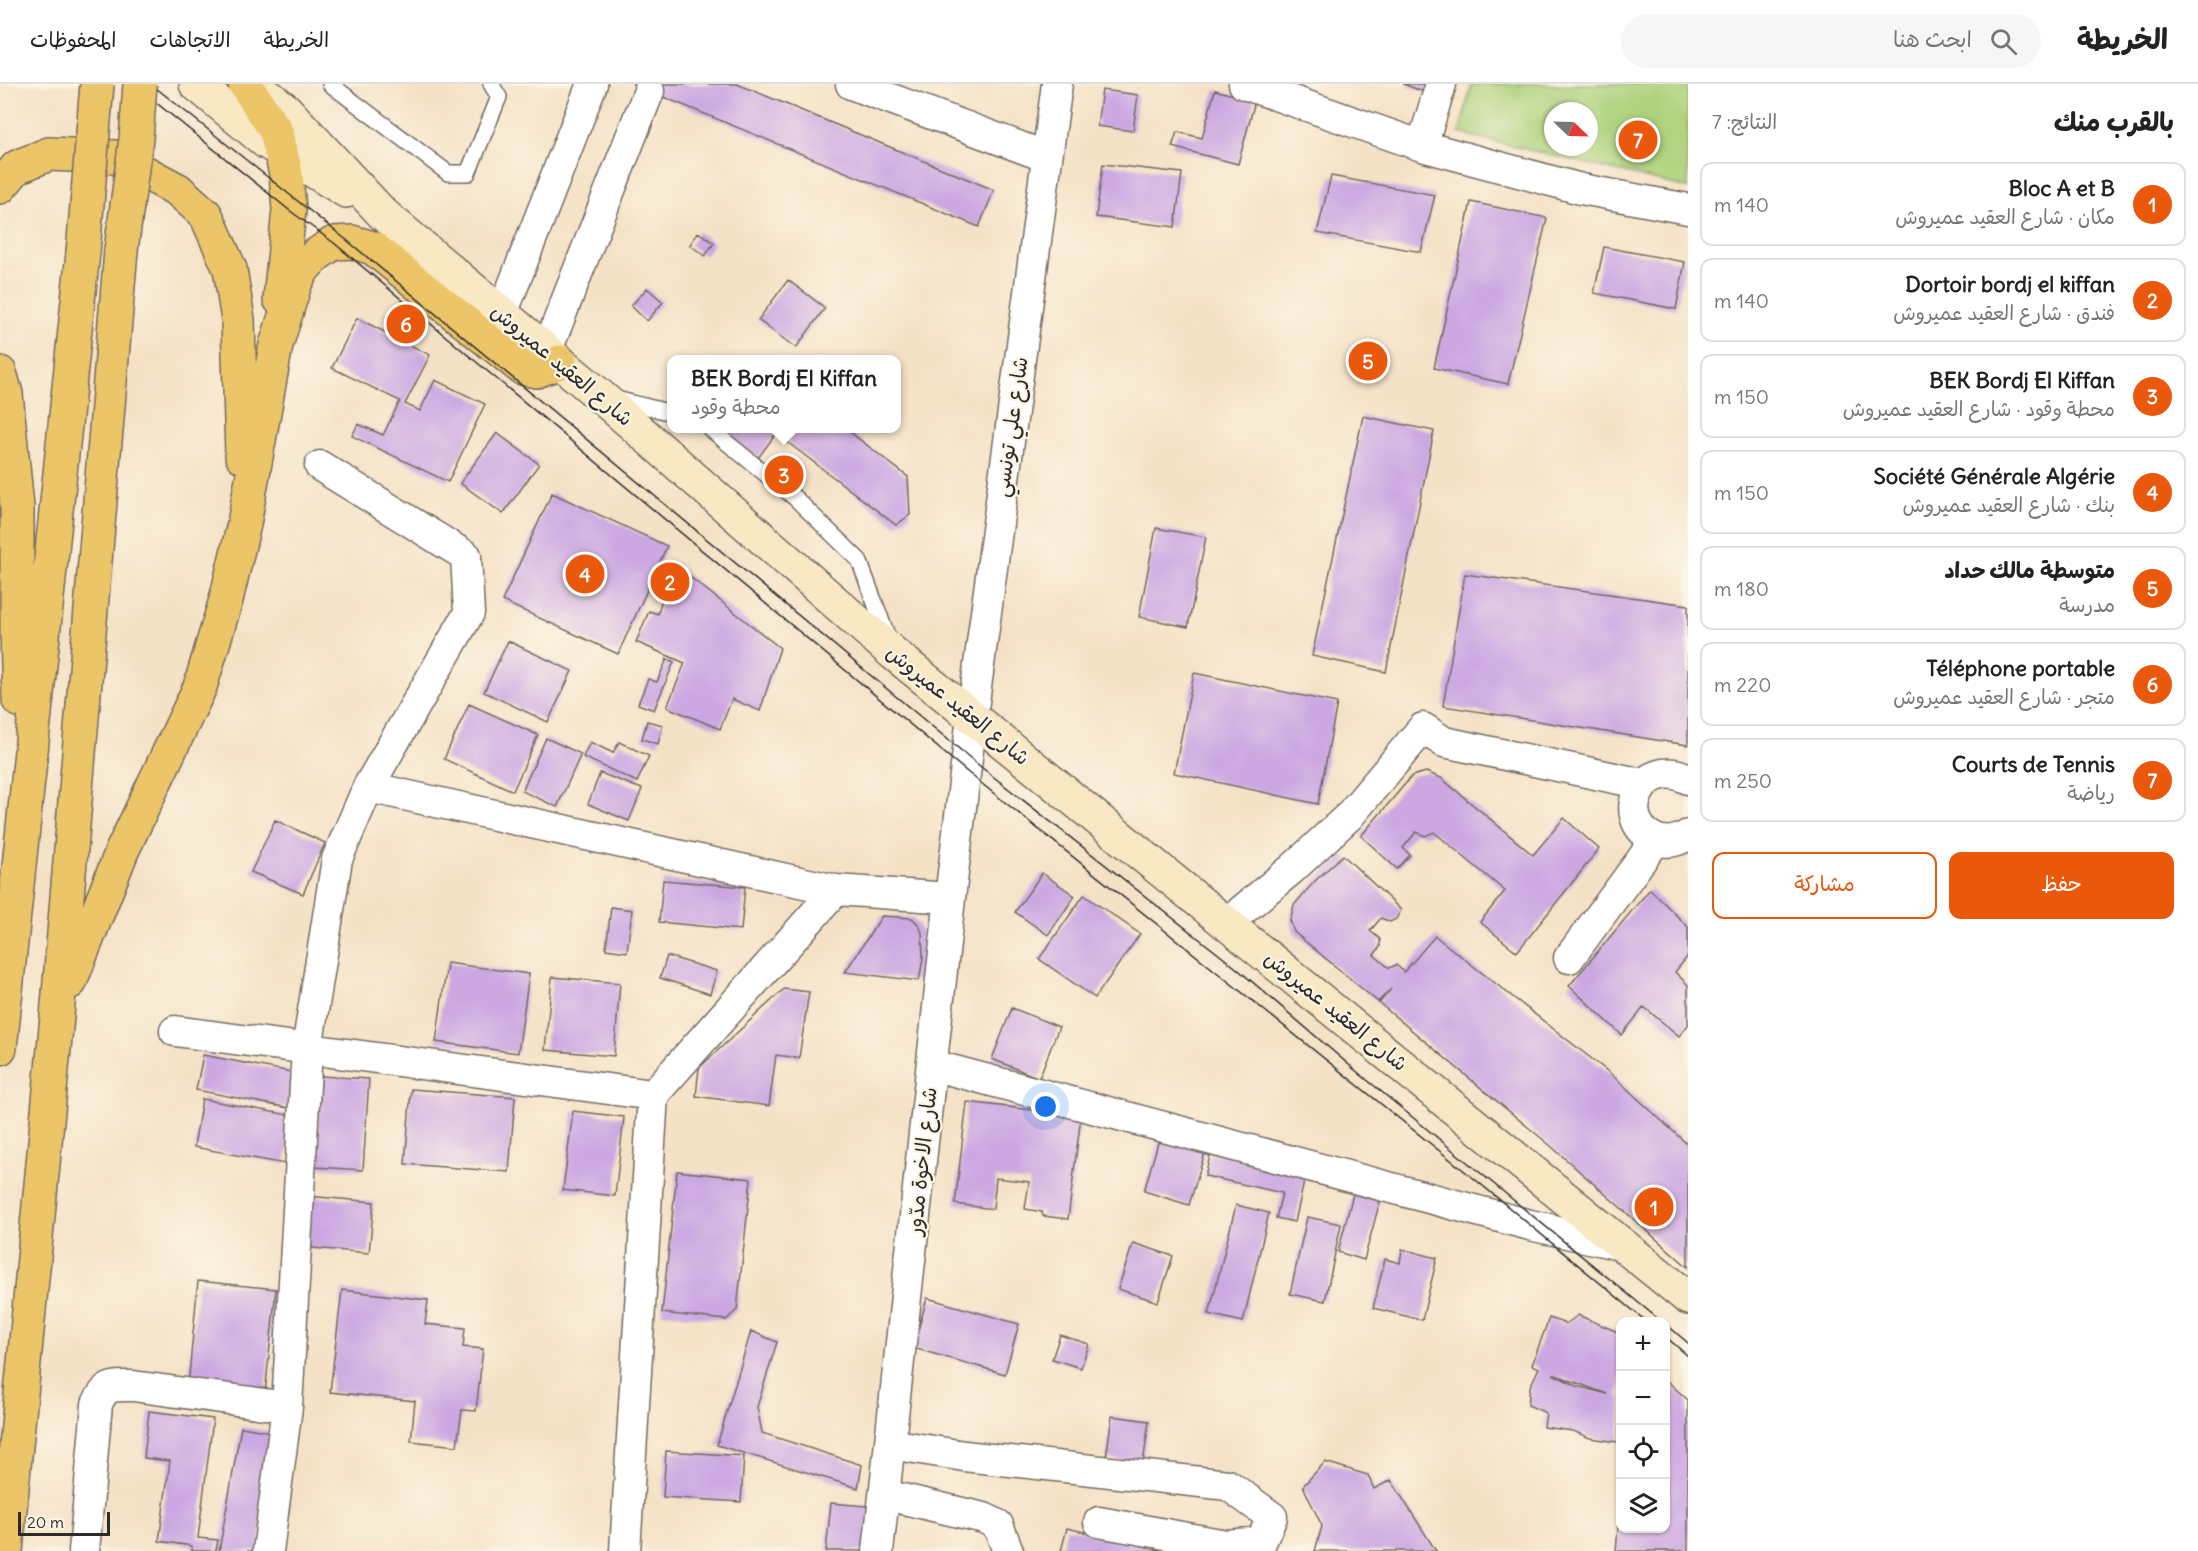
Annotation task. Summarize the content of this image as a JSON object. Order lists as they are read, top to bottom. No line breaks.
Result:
{"streets":{"main road":["شارع العقيد عميروش"],"street":["شارع علي تونسي","شارع الاخوة مدّور"]},"crossings":[["شارع العقيد عميروش","شارع علي تونسي"],["شارع علي تونسي","شارع الاخوة مدّور"]],"scale_bar":"20 m","north":"bottom right","page":{"header":"الخريطة","search":"ابحث هنا","nav":["الخريطة","الاتجاهات","المحفوظات"],"heading":["بالقرب منك","النتائج: 7"],"pins":["7","6","5","3","4","2","1"],"list":[{"mark":"1","name":"Bloc A et B","note":"مكان · شارع العقيد عميروش","value":"140 m"},{"mark":"2","name":"Dortoir bordj el kiffan","note":"فندق · شارع العقيد عميروش","value":"140 m"},{"mark":"3","name":"BEK Bordj El Kiffan","note":"محطة وقود · شارع العقيد عميروش","value":"150 m"},{"mark":"4","name":"Société Générale Algérie","note":"بنك · شارع العقيد عميروش","value":"150 m"},{"mark":"5","name":"متوسطة مالك حداد","note":"مدرسة","value":"180 m"},{"mark":"6","name":"Téléphone portable","note":"متجر · شارع العقيد عميروش","value":"220 m"},{"mark":"7","name":"Courts de Tennis","note":"رياضة","value":"250 m"}],"popup":["BEK Bordj El Kiffan","محطة وقود"],"buttons":["حفظ","مشاركة"],"map_buttons":["+","−"],"scale":"20 m"}}
